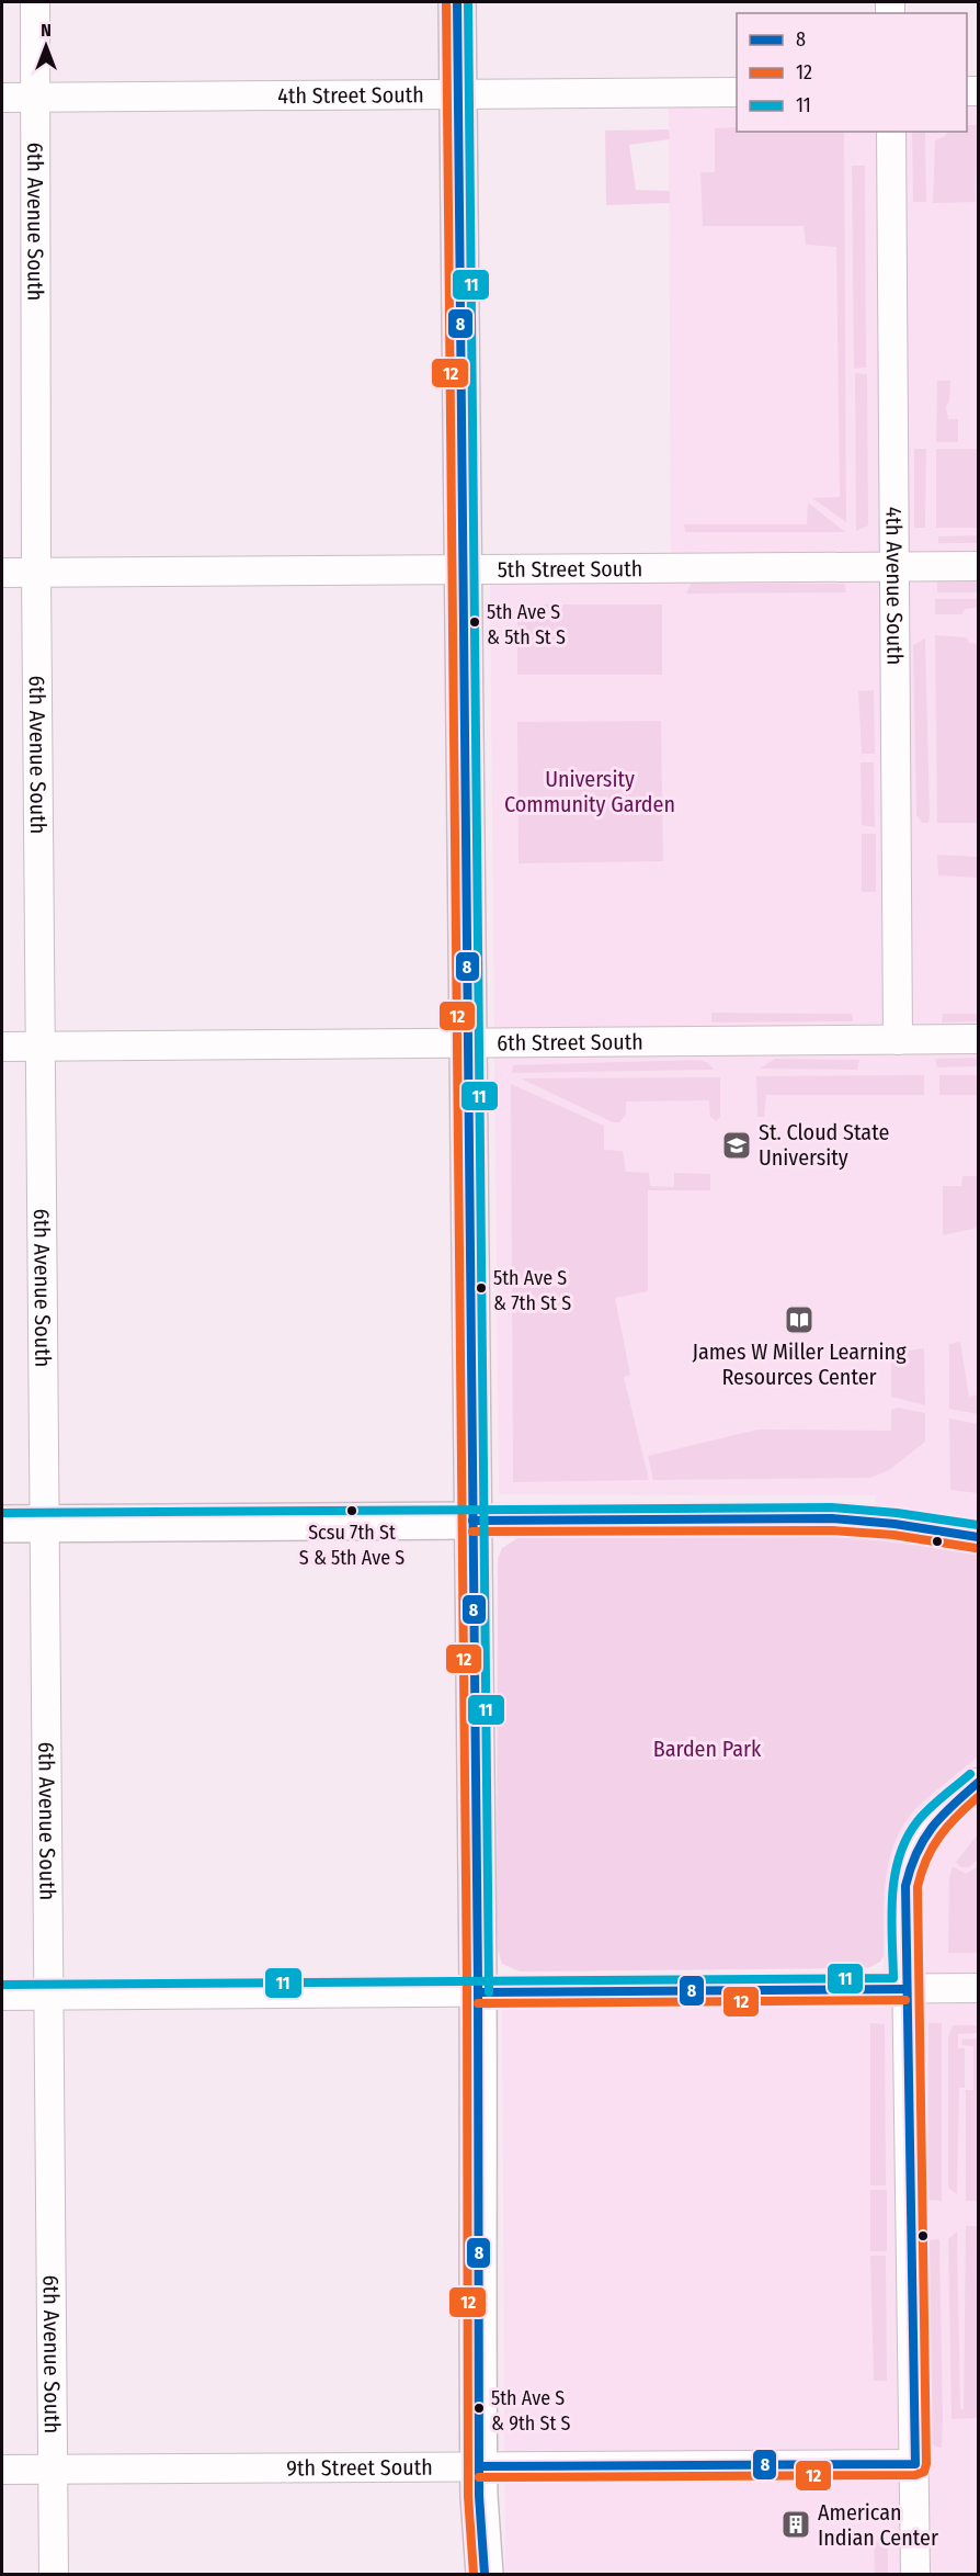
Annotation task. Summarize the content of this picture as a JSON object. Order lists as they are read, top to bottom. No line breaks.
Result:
{"streets":{"street":["4th Street South","6th Avenue South","5th Street South","4th Avenue South","6th Street South","9th Street South"]},"crossings":[["4th Street South","6th Avenue South"],["6th Avenue South","5th Street South"],["6th Avenue South","6th Street South"],["6th Avenue South","9th Street South"],["5th Street South","4th Avenue South"],["4th Avenue South","6th Street South"]],"parks":["University Community Garden","Barden Park"],"places":{"other":["5th Ave S & 5th St S","5th Ave S & 7th St S","Scsu 7th St S & 5th Ave S","5th Ave S & 9th St S"],"school or university":["St. Cloud State University"],"library":["James W Miller Learning Resources Center"],"building":["American Indian Center"]},"lines":["transit line 8","transit line 12","transit line 11"],"legend":["8","12","11"],"north":"top"}
